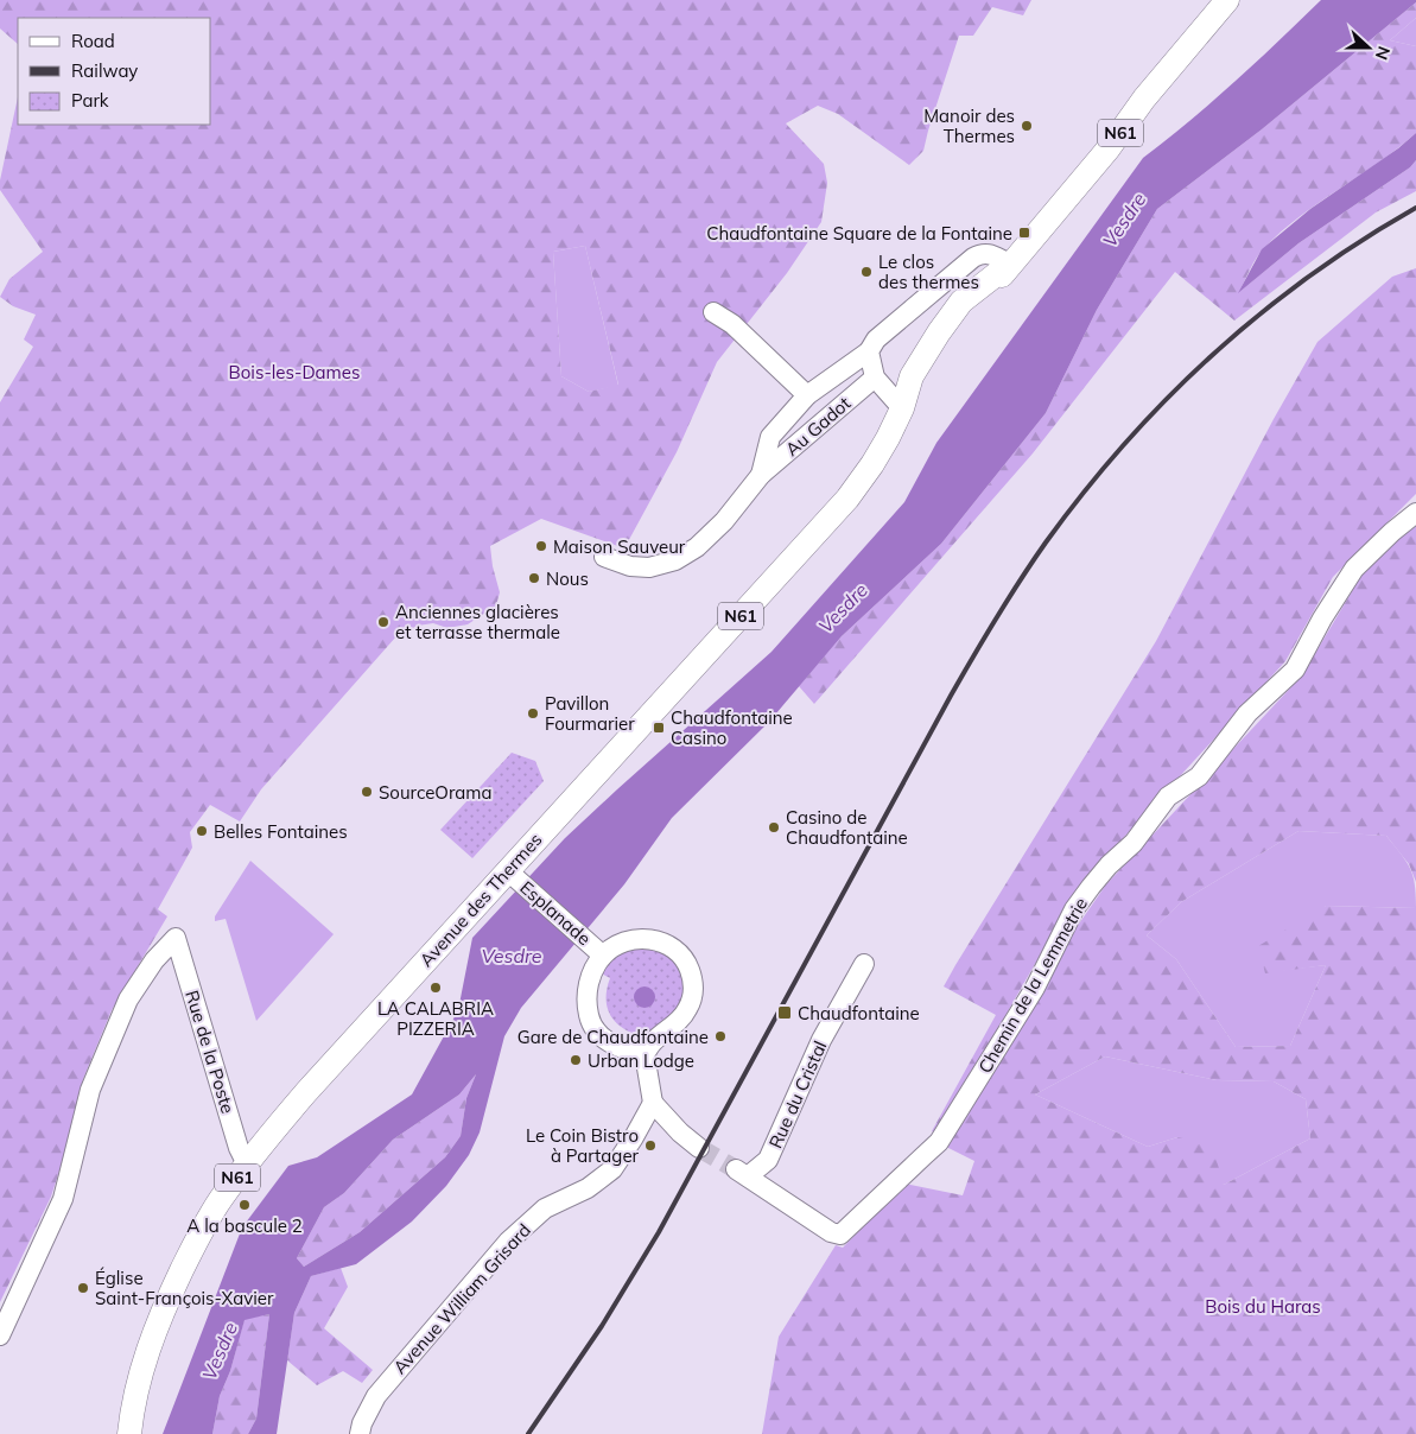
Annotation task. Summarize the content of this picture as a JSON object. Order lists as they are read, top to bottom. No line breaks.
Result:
{"streets":{"main road":["N61","Avenue des Thermes"],"street":["Au Gadot","Esplanade","Chemin de la Lemmetrie","Rue de la Poste","Rue du Cristal","Avenue William Grisard"]},"crossings":[["Avenue des Thermes","Esplanade"],["Avenue des Thermes","Rue de la Poste"],["Chemin de la Lemmetrie","Rue du Cristal"]],"water":["Vesdre"],"parks":["Bois-les-Dames","Bois du Haras"],"places":{"other":["Manoir des Thermes","Le clos des thermes","Maison Sauveur","Nous","Anciennes glacières et terrasse thermale","Pavillon Fourmarier","SourceOrama","Casino de Chaudfontaine","Belles Fontaines","LA CALABRIA PIZZERIA","Gare de Chaudfontaine","Urban Lodge","Le Coin Bistro à Partager","A la bascule 2","Église Saint-François-Xavier"],"transit":["Chaudfontaine Square de la Fontaine","Chaudfontaine Casino","Chaudfontaine"]},"legend":["Road","Railway","Park"],"north":"right"}
